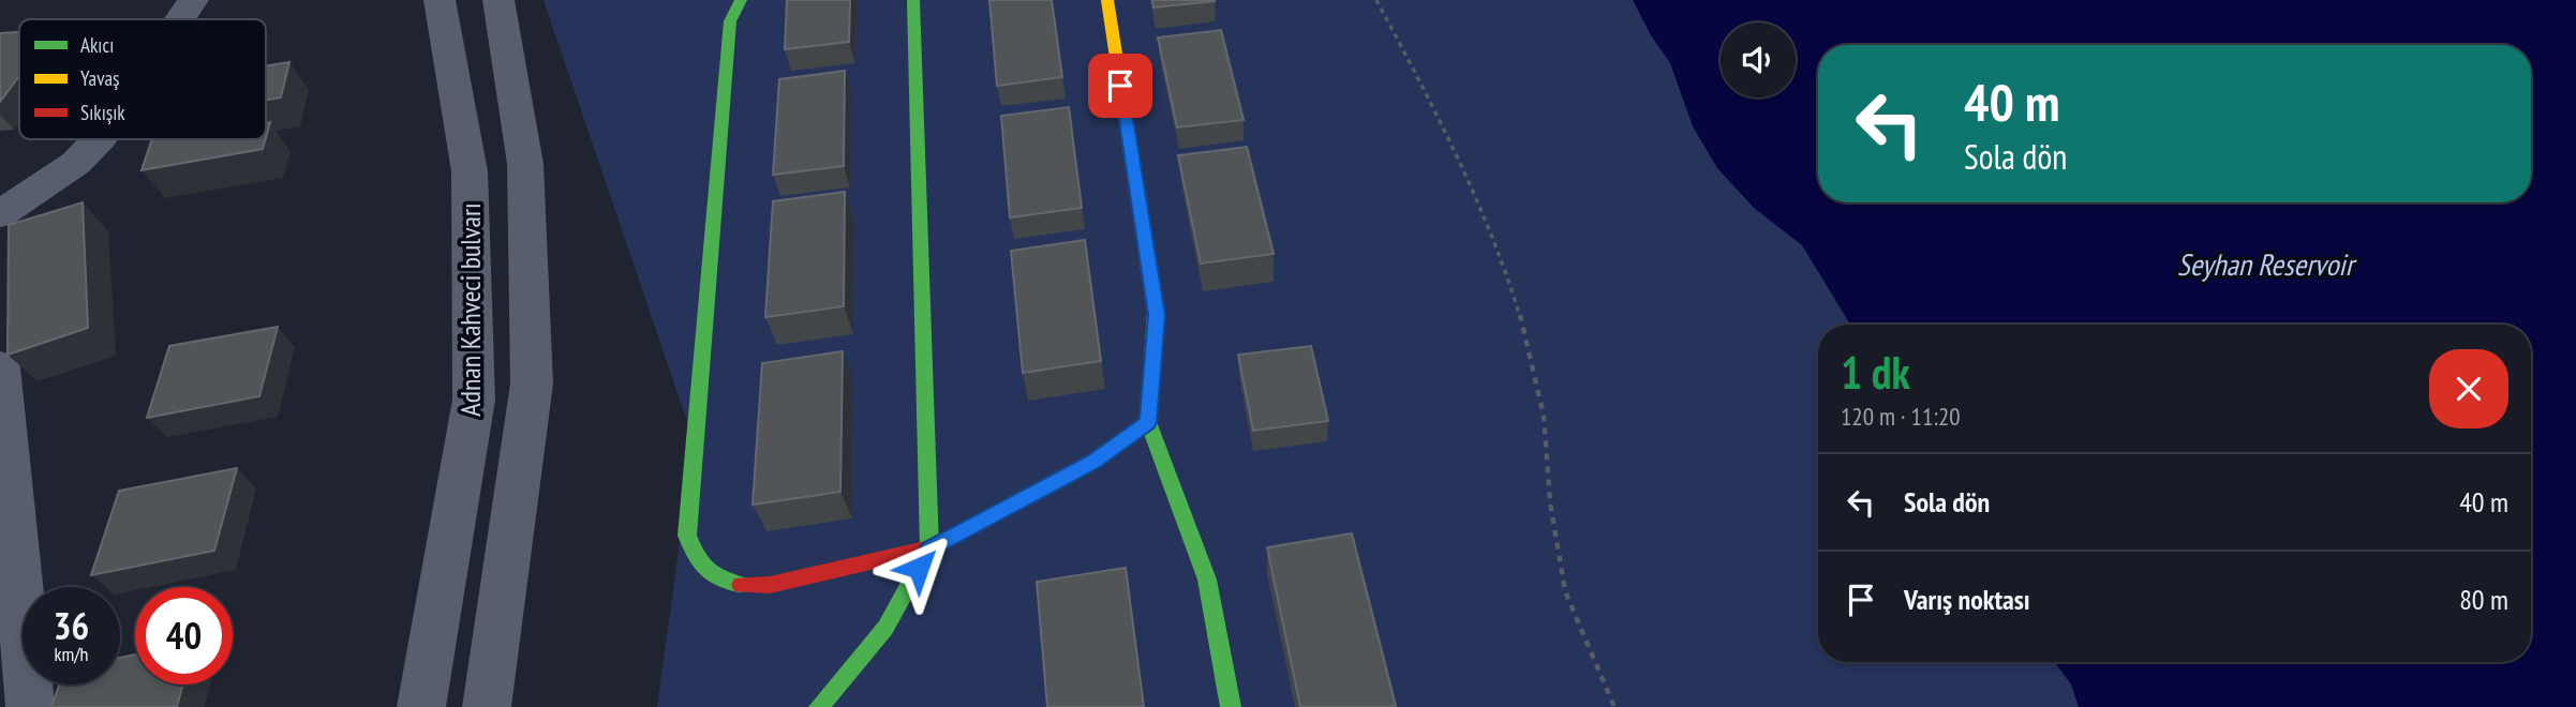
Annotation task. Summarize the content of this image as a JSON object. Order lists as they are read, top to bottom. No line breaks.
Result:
{"streets":{"street":["Adnan Kahveci bulvarı"]},"water":["Seyhan Reservoir"],"legend":["Akıcı","Yavaş","Sıkışık"],"page":{"turn":["40 m","Sola dön"],"heading":["1 dk","120 m · 11:20"],"list":[{"name":"Sola dön","value":"40 m"},{"name":"Varış noktası","value":"80 m"}],"speed":"36 km/h","limit":"40"}}
